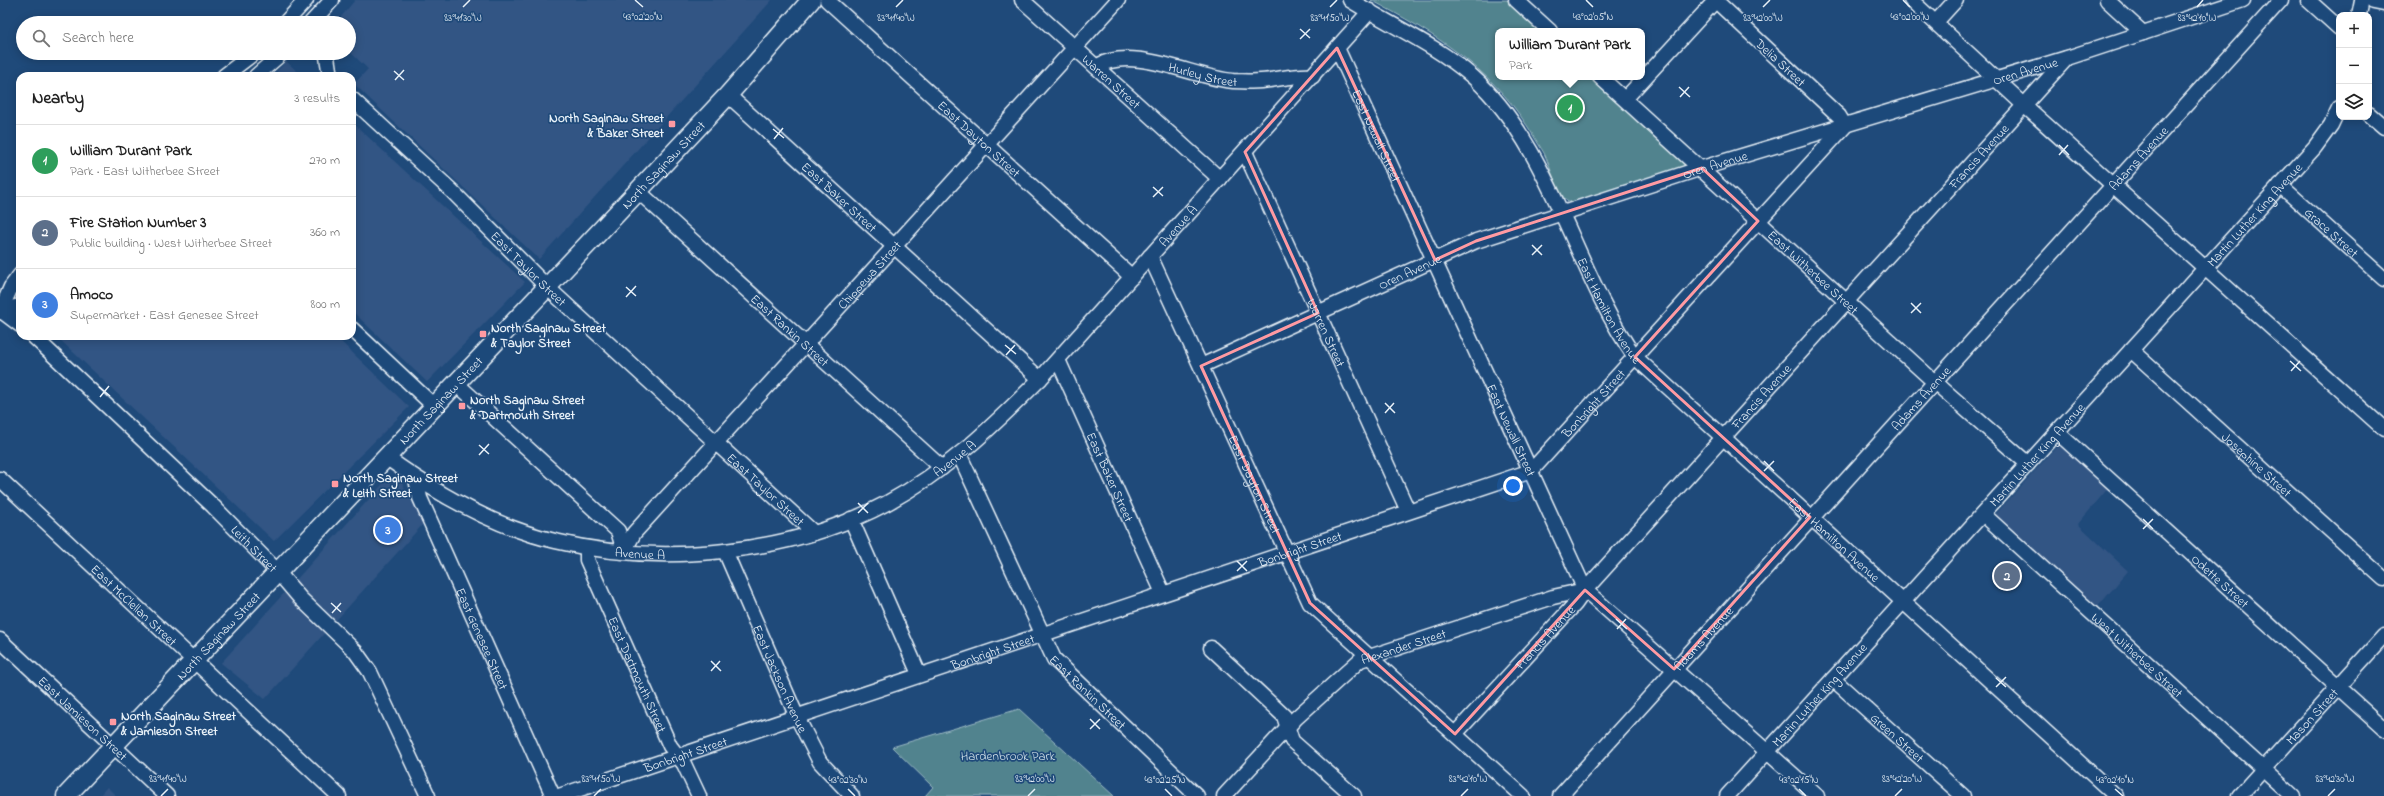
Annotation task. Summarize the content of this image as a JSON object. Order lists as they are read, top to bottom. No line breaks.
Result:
{"streets":{"main road":["North Saginaw Street"],"street":["Delia Street","Oren Avenue","Hurley Street","Warren Street","East Newall Street","East Dayton Street","Francis Avenue","Adams Avenue","East Baker Street","Martin Luther King Avenue","Avenue A","Grace Street","East Taylor Street","East Witherbee Street","Chippewa Street","East Hamilton Avenue","East Rankin Street","Bonbright Street","Josephine Street","Leith Street","Odette Street","East McClellan Street","East Genesee Street","Alexander Street","West Witherbee Street","East Dartmouth Street","East Jackson Avenue","Mason Street","East Jamieson Street","Green Street"]},"crossings":[["Delia Street","Oren Avenue"],["Delia Street","Bonbright Street"],["Oren Avenue","Warren Street"],["Oren Avenue","East Newall Street"],["Oren Avenue","East Dayton Street"],["Oren Avenue","Francis Avenue"],["Oren Avenue","East Witherbee Street"],["Oren Avenue","East Hamilton Avenue"],["Oren Avenue","Bonbright Street"],["Hurley Street","Warren Street"],["Hurley Street","Avenue A"],["Warren Street","Avenue A"],["Warren Street","Chippewa Street"],["Warren Street","Bonbright Street"],["East Newall Street","Francis Avenue"],["East Newall Street","Adams Avenue"],["East Newall Street","Martin Luther King Avenue"],["East Newall Street","Avenue A"],["East Newall Street","Bonbright Street"],["East Newall Street","Alexander Street"],["East Dayton Street","Francis Avenue"],["East Dayton Street","Avenue A"],["East Dayton Street","Chippewa Street"],["East Dayton Street","Bonbright Street"],["East Dayton Street","Alexander Street"],["Francis Avenue","East Witherbee Street"],["Francis Avenue","East Hamilton Avenue"],["Francis Avenue","Alexander Street"],["Adams Avenue","East Witherbee Street"],["Adams Avenue","East Hamilton Avenue"],["North Saginaw Street","East Baker Street"],["North Saginaw Street","Avenue A"],["North Saginaw Street","East Taylor Street"],["North Saginaw Street","East Rankin Street"],["North Saginaw Street","Leith Street"],["North Saginaw Street","East McClellan Street"],["North Saginaw Street","East Jamieson Street"],["East Baker Street","Avenue A"],["East Baker Street","Chippewa Street"],["East Baker Street","Bonbright Street"],["Martin Luther King Avenue","Grace Street"],["Martin Luther King Avenue","East Witherbee Street"],["Martin Luther King Avenue","East Hamilton Avenue"],["Martin Luther King Avenue","Josephine Street"],["Martin Luther King Avenue","Odette Street"],["Martin Luther King Avenue","West Witherbee Street"],["Martin Luther King Avenue","Green Street"],["Avenue A","East Taylor Street"],["Avenue A","Chippewa Street"],["Avenue A","East Hamilton Avenue"],["Avenue A","East Rankin Street"],["Avenue A","East Genesee Street"],["Avenue A","East Dartmouth Street"],["Avenue A","East Jackson Avenue"],["East Taylor Street","Chippewa Street"],["East Witherbee Street","Bonbright Street"],["Chippewa Street","East Rankin Street"],["East Hamilton Avenue","Bonbright Street"],["East Rankin Street","Bonbright Street"],["Bonbright Street","East Dartmouth Street"],["Bonbright Street","East Jackson Avenue"],["Odette Street","Mason Street"],["West Witherbee Street","Mason Street"]],"parks":["Hardenbrook Park"],"places":{"transit":["North Saginaw Street & Baker Street","North Saginaw Street & Taylor Street","North Saginaw Street & Dartmouth Street","North Saginaw Street & Leith Street","North Saginaw Street & Jamieson Street"]},"page":{"map_buttons":["+","−"],"search":"Search here","popup":["William Durant Park","Park"],"heading":["Nearby","3 results"],"pins":["1","3","2"],"list":[{"mark":"1","name":"William Durant Park","note":"Park · East Witherbee Street","value":"270 m"},{"mark":"2","name":"Fire Station Number 3","note":"Public building · West Witherbee Street","value":"360 m"},{"mark":"3","name":"Amoco","note":"Supermarket · East Genesee Street","value":"800 m"}]},"coordinates":["43°02'20\"N","43°02'05\"N","43°02'00\"N","83°41'30\"W","83°41'40\"W","83°41'50\"W","83°42'00\"W","83°42'10\"W","83°42'20\"W","83°42'30\"W","43°02'30\"N","43°02'25\"N","43°02'15\"N","43°02'10\"N"]}
